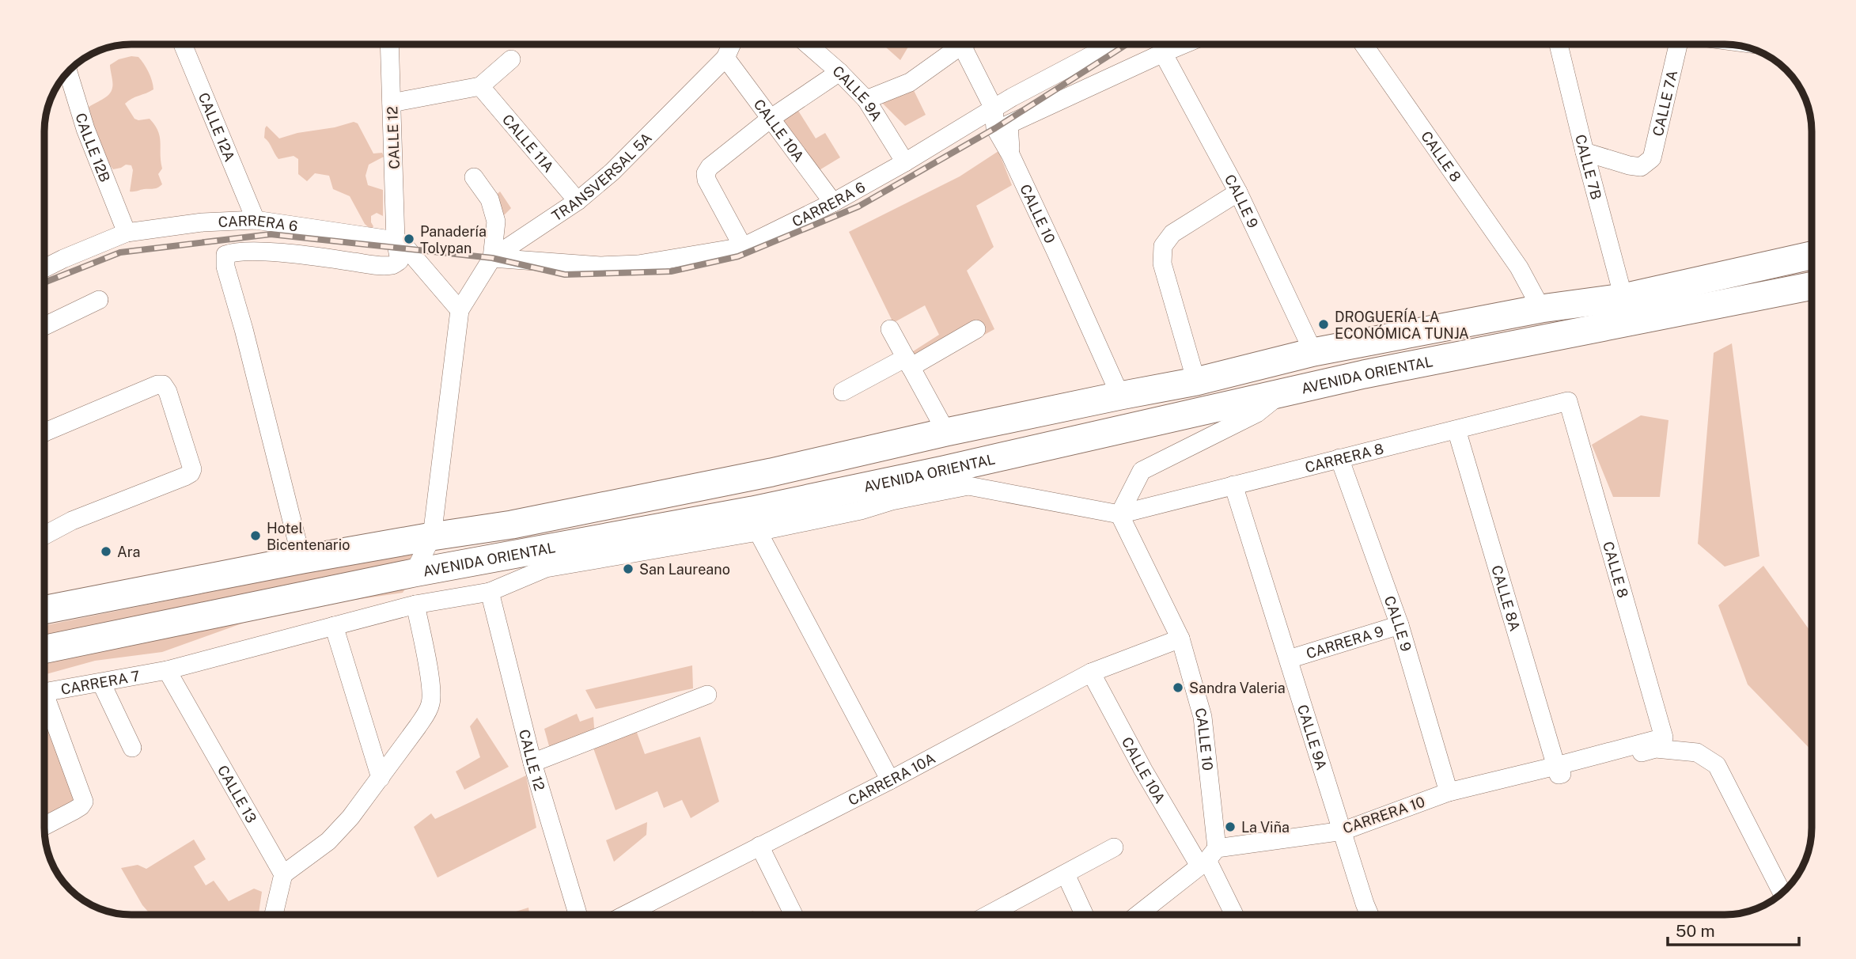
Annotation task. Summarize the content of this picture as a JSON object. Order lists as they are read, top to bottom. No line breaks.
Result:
{"streets":{"main road":["AVENIDA ORIENTAL"],"street":["CALLE 9A","CALLE 7A","CALLE 12A","CALLE 10A","CALLE 12","CALLE 11A","CALLE 12B","CALLE 8","CALLE 7B","TRANSVERSAL 5A","CALLE 9","CARRERA 6","CALLE 10","CARRERA 8","CALLE 8A","CARRERA 9","CARRERA 7","CARRERA 10A","CALLE 13","CARRERA 10"]},"crossings":[["CALLE 9A","CARRERA 6"],["CALLE 9A","CARRERA 8"],["CALLE 9A","CARRERA 9"],["CALLE 9A","CARRERA 10"],["CALLE 7A","CALLE 7B"],["CALLE 12A","CARRERA 6"],["CALLE 10A","TRANSVERSAL 5A"],["CALLE 10A","CARRERA 6"],["CALLE 10A","CALLE 10"],["CALLE 10A","CARRERA 10A"],["CALLE 10A","CARRERA 10"],["CALLE 12","CARRERA 6"],["CALLE 12","AVENIDA ORIENTAL"],["CALLE 11A","TRANSVERSAL 5A"],["CALLE 12B","CARRERA 6"],["CALLE 8","CARRERA 8"],["CALLE 8","CARRERA 10"],["TRANSVERSAL 5A","CARRERA 6"],["CALLE 9","CARRERA 8"],["CALLE 9","CARRERA 9"],["CALLE 9","CARRERA 10"],["CARRERA 6","CALLE 10"],["CALLE 10","CARRERA 8"],["CALLE 10","CARRERA 10A"],["CALLE 10","CARRERA 10"],["AVENIDA ORIENTAL","CARRERA 8"],["AVENIDA ORIENTAL","CARRERA 7"],["AVENIDA ORIENTAL","CALLE 13"],["CARRERA 8","CALLE 8A"],["CALLE 8A","CARRERA 10"],["CARRERA 7","CALLE 13"]],"places":["Panadería Tolypan","DROGUERÍA LA ECONÓMICA TUNJA","Hotel Bicentenario","Ara","San Laureano","Sandra Valeria","La Viña"],"scale_bar":"50 m"}
